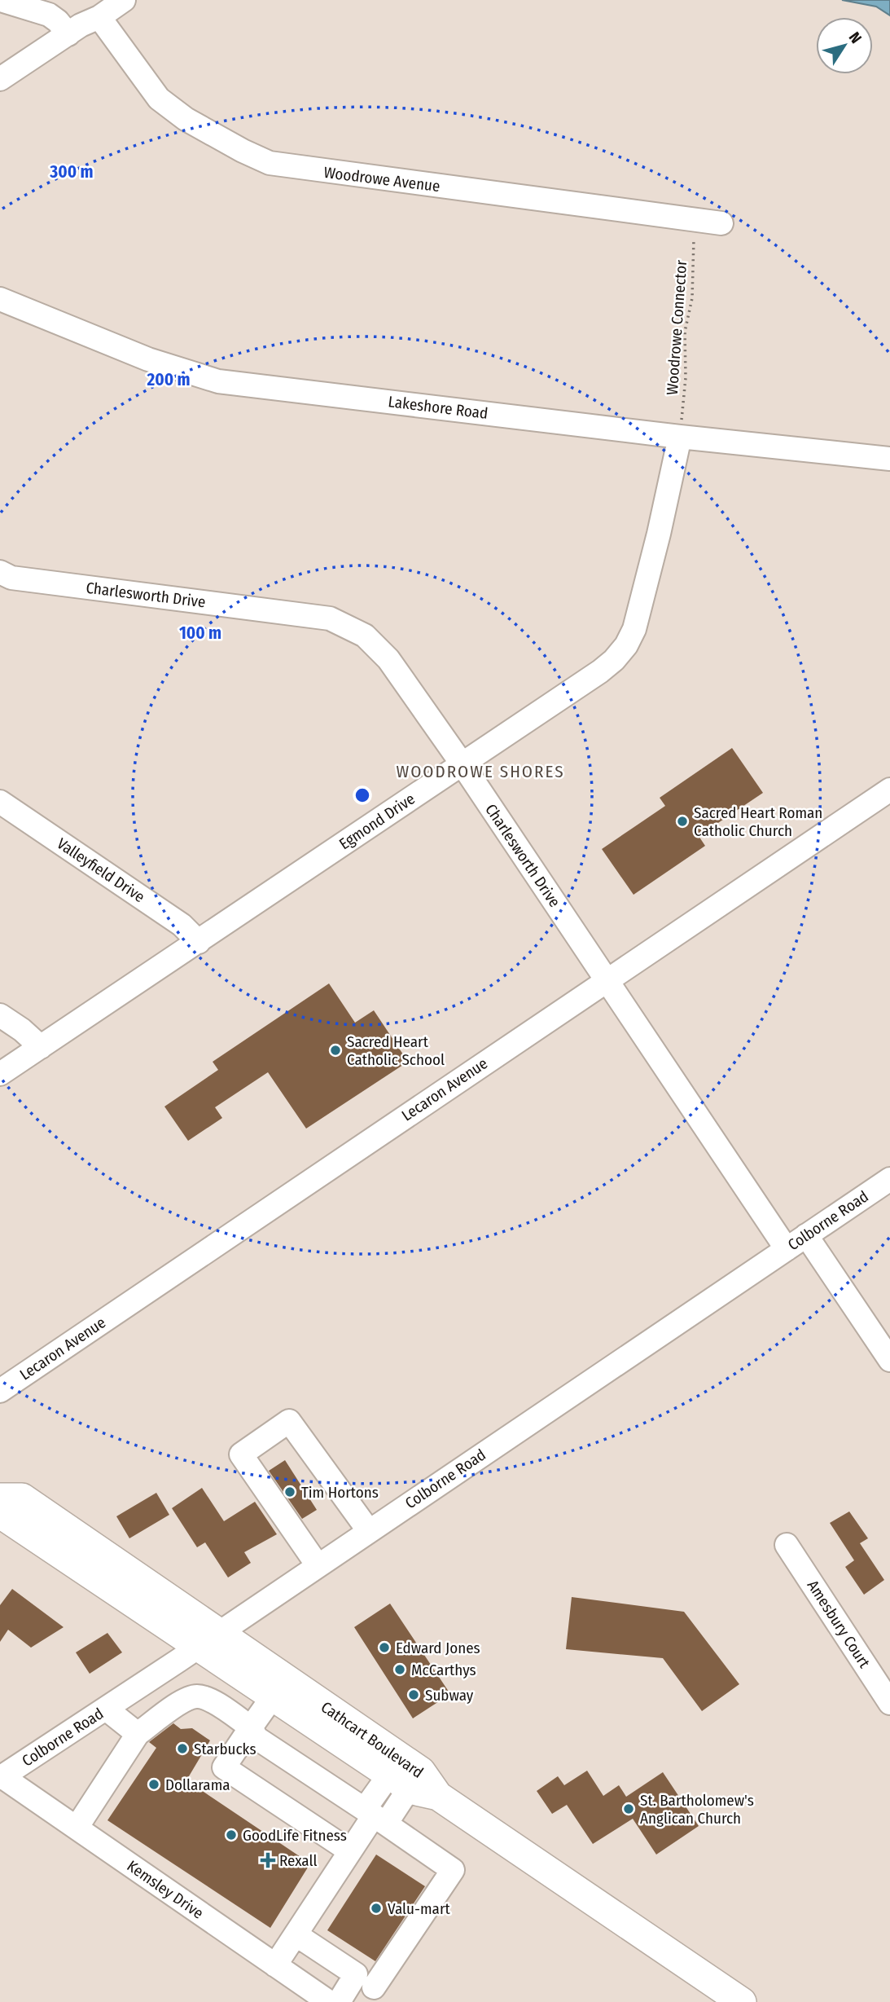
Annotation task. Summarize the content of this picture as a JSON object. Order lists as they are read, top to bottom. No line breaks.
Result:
{"streets":{"main road":["Cathcart Boulevard"],"street":["Woodrowe Avenue","Lakeshore Road","Charlesworth Drive","Egmond Drive","Valleyfield Drive","Lecaron Avenue","Colborne Road","Amesbury Court","Kemsley Drive"],"path":["Woodrowe Connector"]},"crossings":[["Woodrowe Avenue","Woodrowe Connector"],["Woodrowe Connector","Lakeshore Road"],["Woodrowe Connector","Egmond Drive"],["Lakeshore Road","Egmond Drive"],["Charlesworth Drive","Egmond Drive"],["Charlesworth Drive","Lecaron Avenue"],["Charlesworth Drive","Colborne Road"],["Egmond Drive","Valleyfield Drive"],["Colborne Road","Cathcart Boulevard"],["Colborne Road","Kemsley Drive"]],"districts":["WOODROWE SHORES"],"places":{"other":["Sacred Heart Roman Catholic Church","Sacred Heart Catholic School","Tim Hortons","Edward Jones","McCarthys","Subway","Starbucks","Dollarama","St. Bartholomew's Anglican Church","GoodLife Fitness","Valu-mart"],"health":["Rexall"]},"north":"top right","rings":["300 m","200 m","100 m"]}
